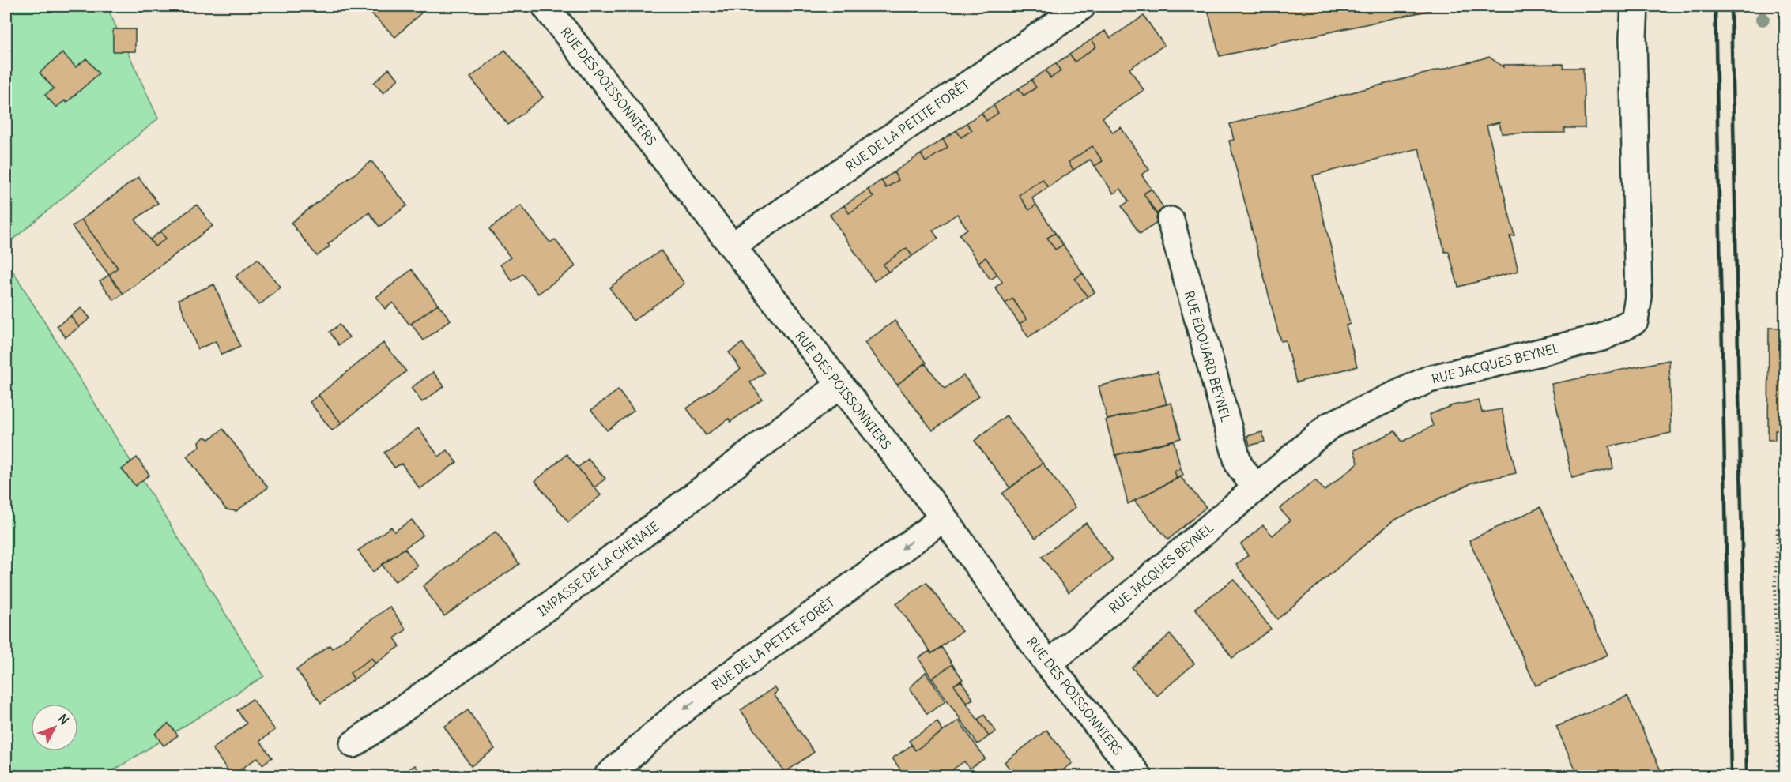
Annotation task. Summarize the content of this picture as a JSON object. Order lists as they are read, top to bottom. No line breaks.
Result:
{"streets":{"street":["RUE DES POISSONNIERS","RUE DE LA PETITE FORÊT","RUE EDOUARD BEYNEL","RUE JACQUES BEYNEL","IMPASSE DE LA CHENAIE"]},"crossings":[["RUE DES POISSONNIERS","RUE DE LA PETITE FORÊT"],["RUE DES POISSONNIERS","RUE JACQUES BEYNEL"],["RUE DES POISSONNIERS","IMPASSE DE LA CHENAIE"],["RUE EDOUARD BEYNEL","RUE JACQUES BEYNEL"]],"one_way":["RUE DE LA PETITE FORÊT"],"north":"top right"}
